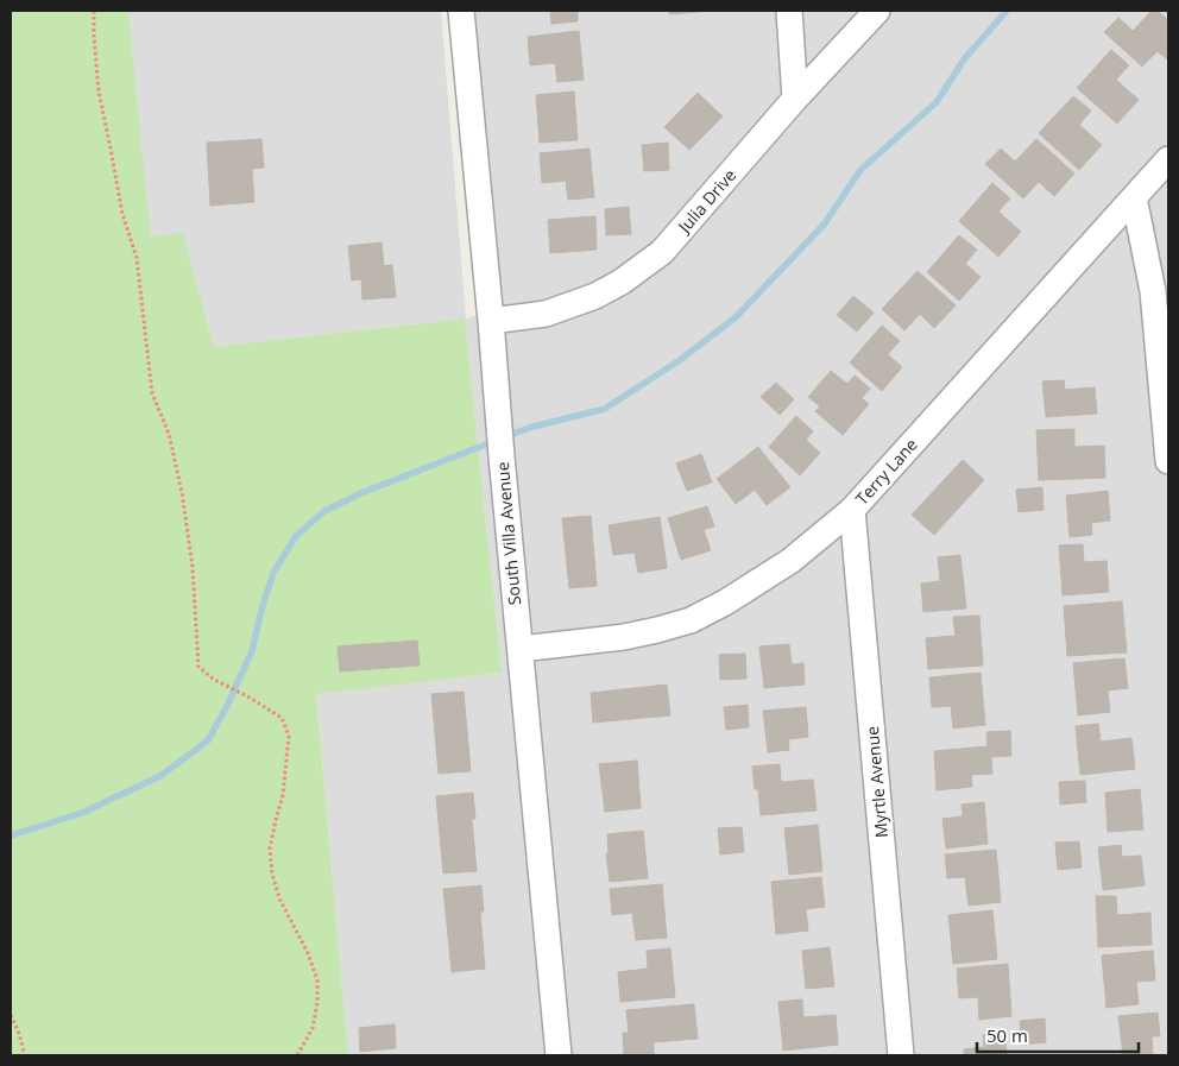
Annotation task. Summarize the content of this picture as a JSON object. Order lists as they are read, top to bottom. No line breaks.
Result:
{"streets":{"street":["Julia Drive","Terry Lane","South Villa Avenue","Myrtle Avenue"]},"crossings":[["Julia Drive","South Villa Avenue"],["Terry Lane","South Villa Avenue"],["Terry Lane","Myrtle Avenue"]],"scale_bar":"50 m"}
